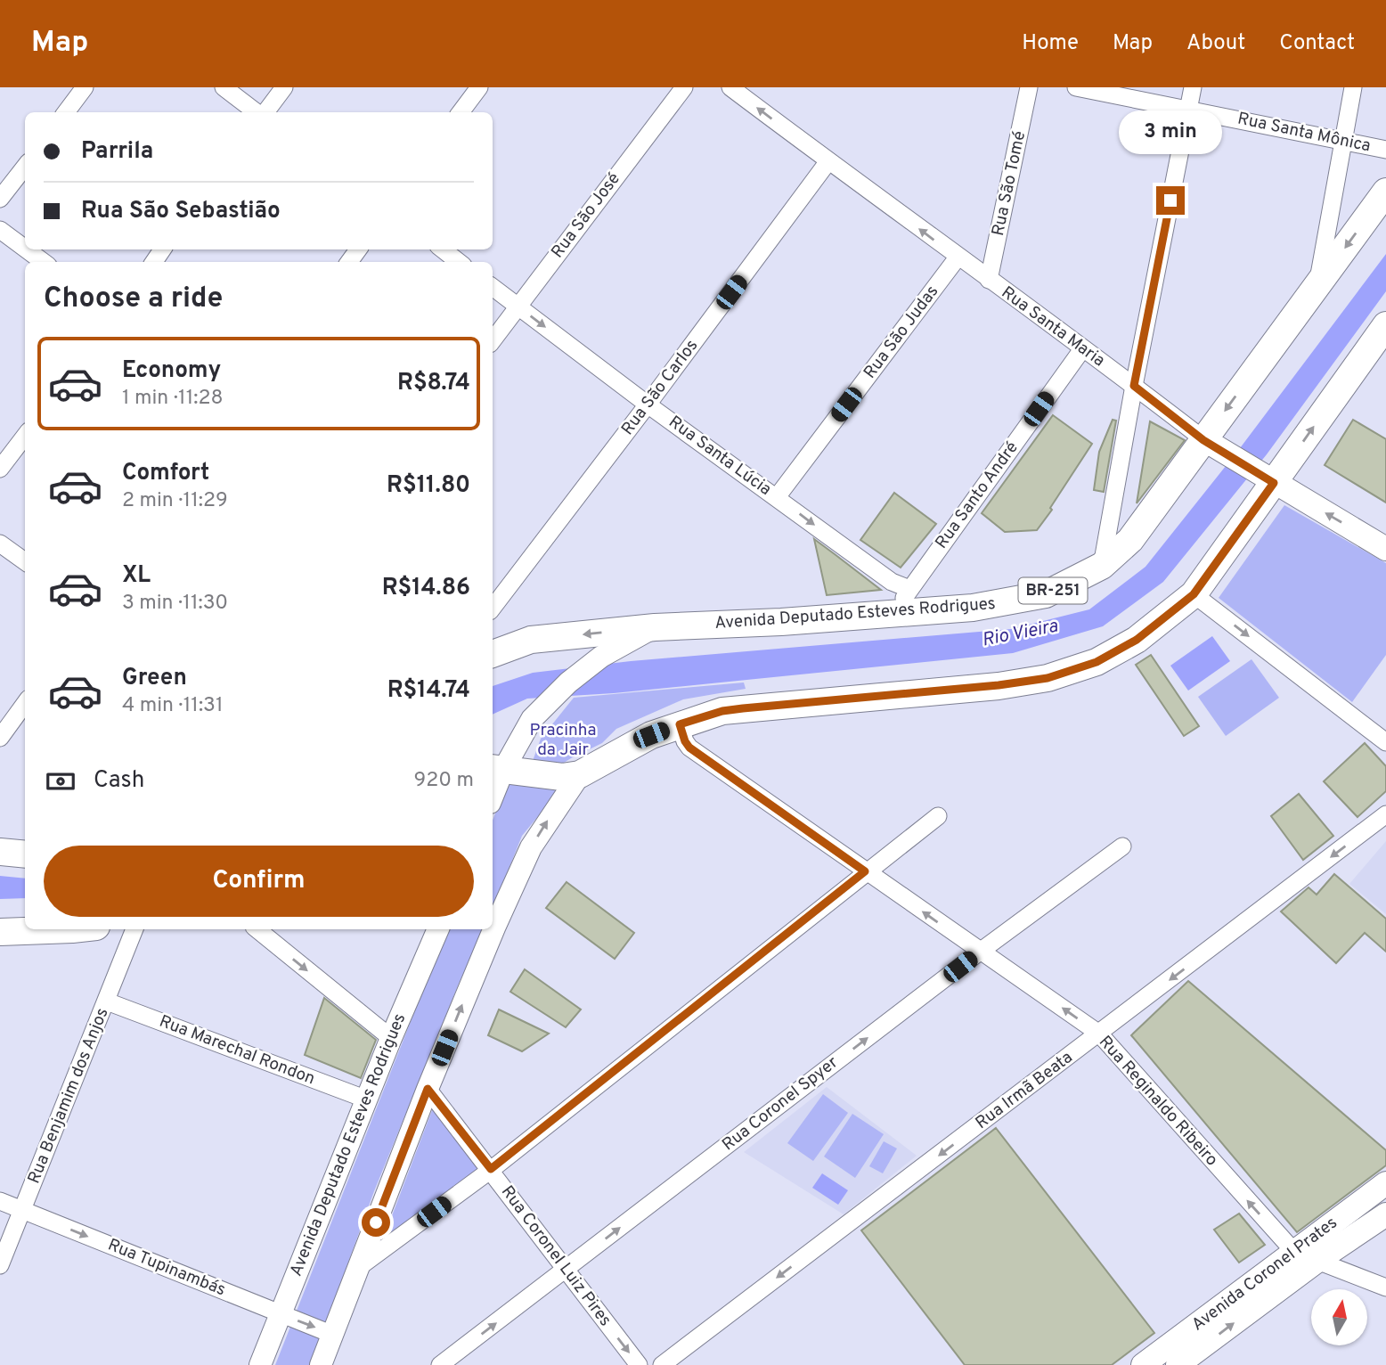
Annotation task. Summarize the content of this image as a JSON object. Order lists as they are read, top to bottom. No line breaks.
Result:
{"streets":{"main road":["Rua Santa Maria","BR-251","Avenida Deputado Esteves Rodrigues","Avenida Coronel Prates"],"street":["Rua Santa Mônica","Rua São Tomé","Rua São José","Rua São Judas","Rua São Carlos","Rua Santa Lúcia","Rua Santo André","Rua Marechal Rondon","Rua Irmã Beata","Rua Benjamim dos Anjos","Rua Reginaldo Ribeiro","Rua Coronel Spyer","Rua Coronel Luiz Pires","Rua Tupinambás"]},"crossings":[["Rua São Tomé","Rua Santa Maria"],["Rua São José","Rua Santa Lúcia"],["Rua Santa Maria","Rua São Judas"],["Rua Santa Maria","Rua São Carlos"],["Rua Santa Maria","Rua Santo André"],["Rua Santa Maria","Avenida Deputado Esteves Rodrigues"],["Rua São Judas","Rua Santa Lúcia"],["Rua São Carlos","Rua Santa Lúcia"],["Rua Santa Lúcia","Rua Santo André"],["Rua Santo André","Avenida Deputado Esteves Rodrigues"],["Avenida Deputado Esteves Rodrigues","Rua Marechal Rondon"],["Avenida Deputado Esteves Rodrigues","Rua Tupinambás"],["Rua Marechal Rondon","Rua Benjamim dos Anjos"],["Rua Irmã Beata","Rua Reginaldo Ribeiro"],["Rua Benjamim dos Anjos","Rua Tupinambás"],["Rua Reginaldo Ribeiro","Rua Coronel Spyer"],["Rua Reginaldo Ribeiro","Avenida Coronel Prates"],["Rua Coronel Spyer","Rua Coronel Luiz Pires"]],"one_way":["Rua Santa Lúcia","Rua Irmã Beata","Rua Reginaldo Ribeiro","Rua Tupinambás"],"water":["Rio Vieira"],"parks":["Pracinha da Jair"],"north":"top","page":{"header":"Map","nav":["Home","Map","About","Contact"],"bubble":"3 min","banner":["Parrila","Rua São Sebastião"],"heading":"Choose a ride","list":[{"name":"Economy","note":"1 min · 11:28","value":"R$8.74"},{"name":"Comfort","note":"2 min · 11:29","value":"R$11.80"},{"name":"XL","note":"3 min · 11:30","value":"R$14.86"},{"name":"Green","note":"4 min · 11:31","value":"R$14.74"}],"pay":["Cash","920 m"],"buttons":"Confirm"}}
